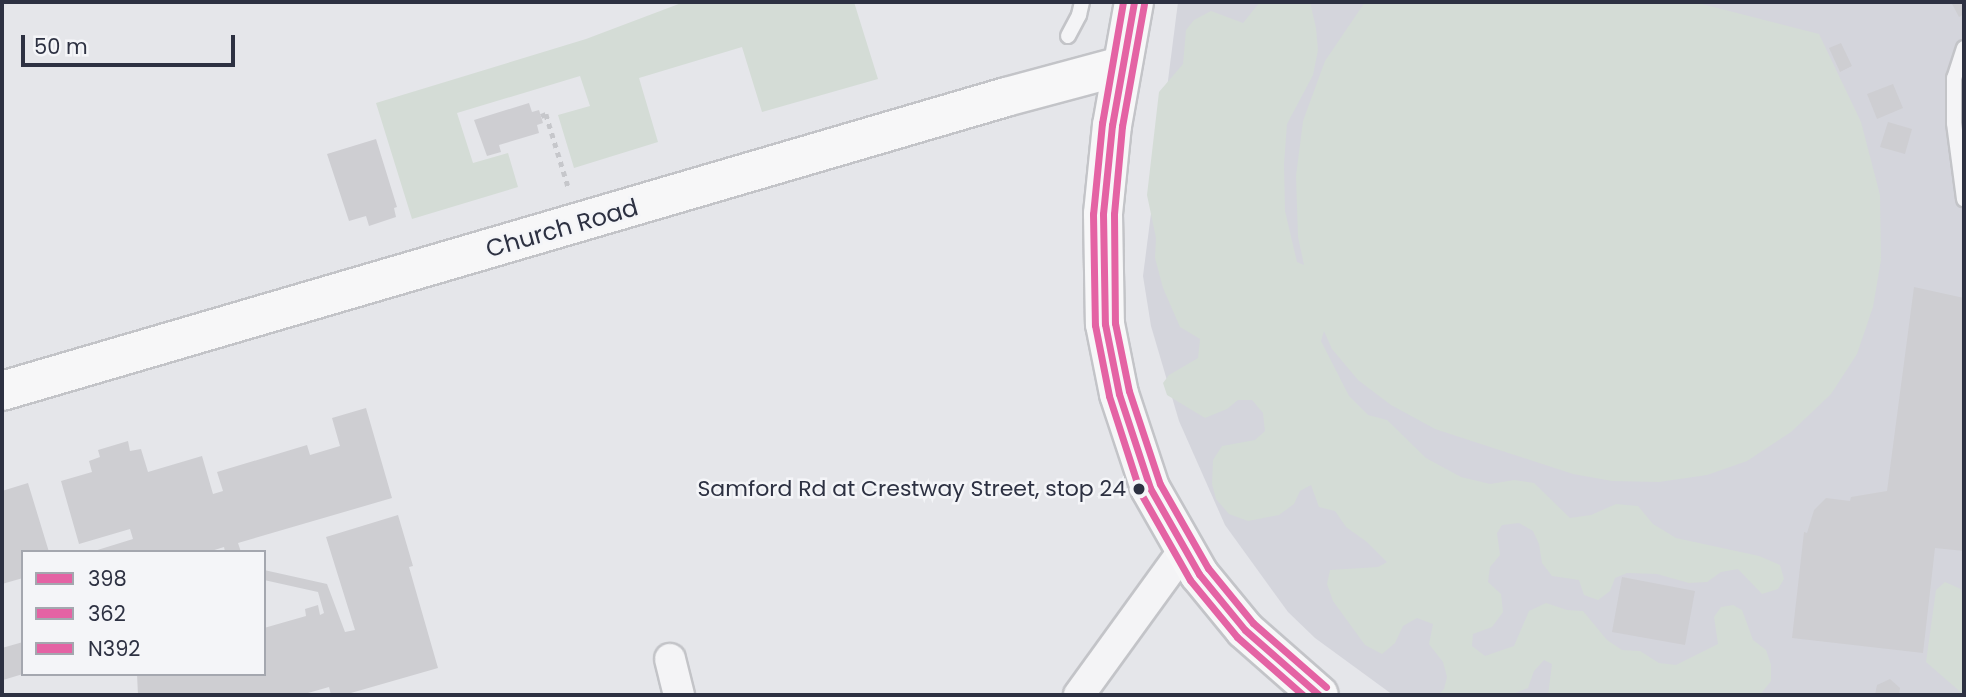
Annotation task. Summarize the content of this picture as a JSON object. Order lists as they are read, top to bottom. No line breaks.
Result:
{"streets":{"street":["Church Road"]},"places":["Samford Rd at Crestway Street, stop 24"],"lines":["transit line 398","transit line 362","transit line N392"],"legend":["398","362","N392"],"scale_bar":"50 m"}
